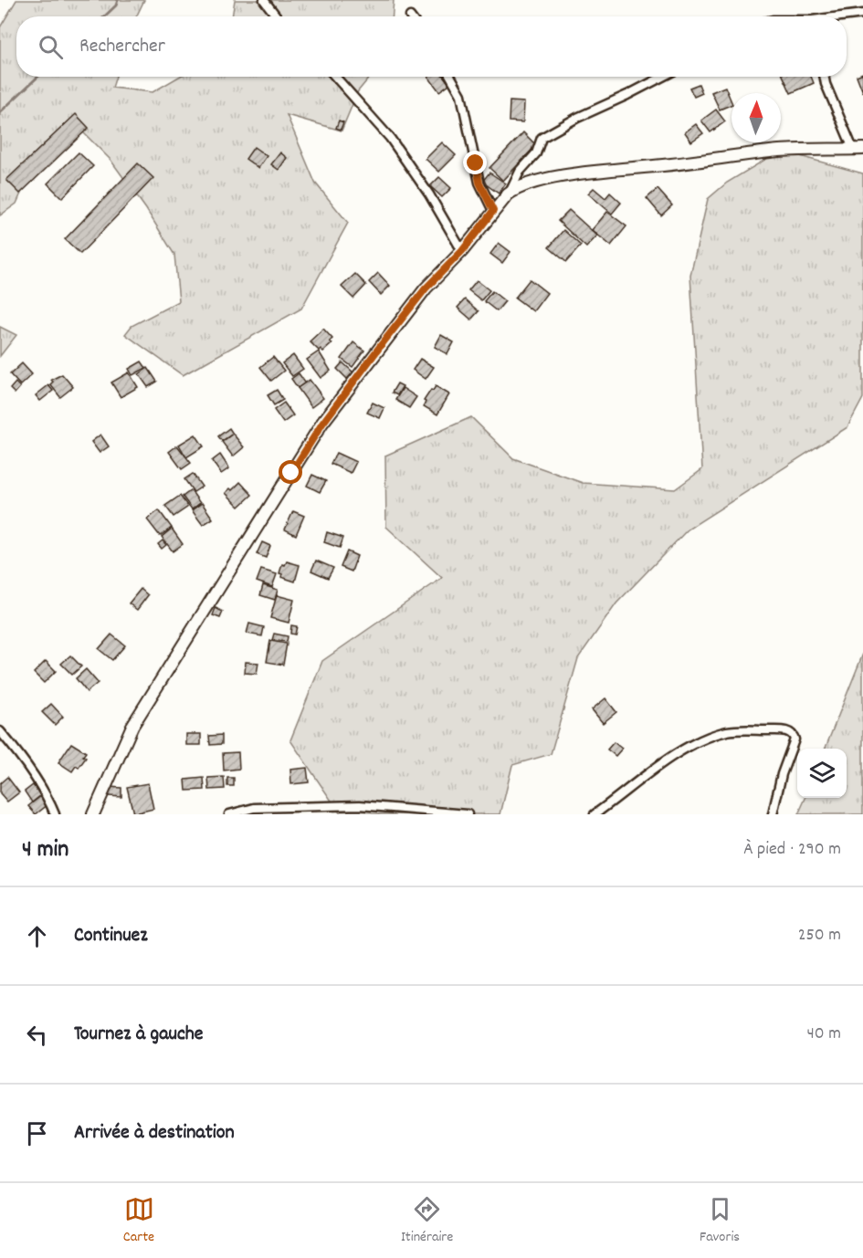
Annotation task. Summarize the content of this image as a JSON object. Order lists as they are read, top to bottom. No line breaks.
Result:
{"north":"top","page":{"search":"Rechercher","heading":["4 min","À pied · 290 m"],"list":[["Continuez","250 m"],["Tournez à gauche","40 m"],"Arrivée à destination"],"nav":["Carte","Itinéraire","Favoris"]}}
